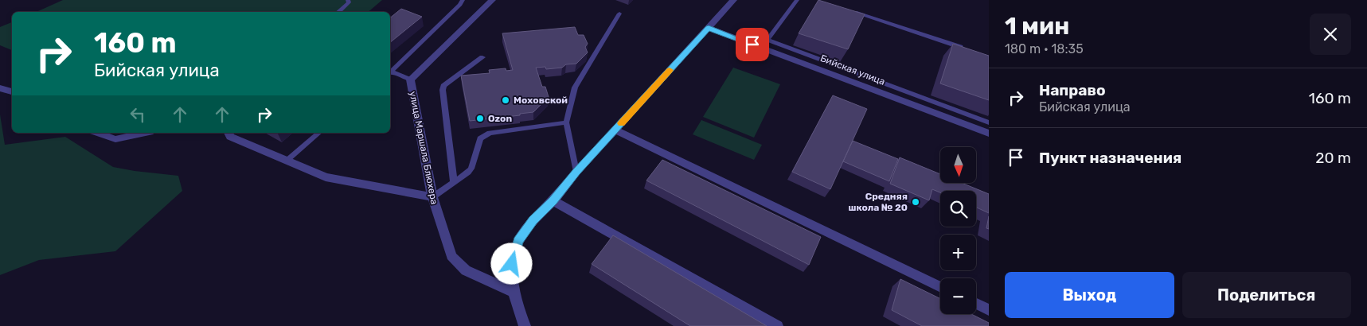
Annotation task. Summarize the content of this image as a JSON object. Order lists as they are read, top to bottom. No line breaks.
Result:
{"streets":{"street":["Бийская улица","улица Маршала Блюхера"]},"places":["Моховской","Ozon","Средняя школа № 20"],"north":"bottom","page":{"heading":["1 мин","180 m · 18:35"],"turn":["160 m","Бийская улица"],"list":[{"name":"Направо","note":"Бийская улица","value":"160 m"},{"name":"Пункт назначения","value":"20 m"}],"map_buttons":["+","−"],"buttons":["Выход","Поделиться"]}}
